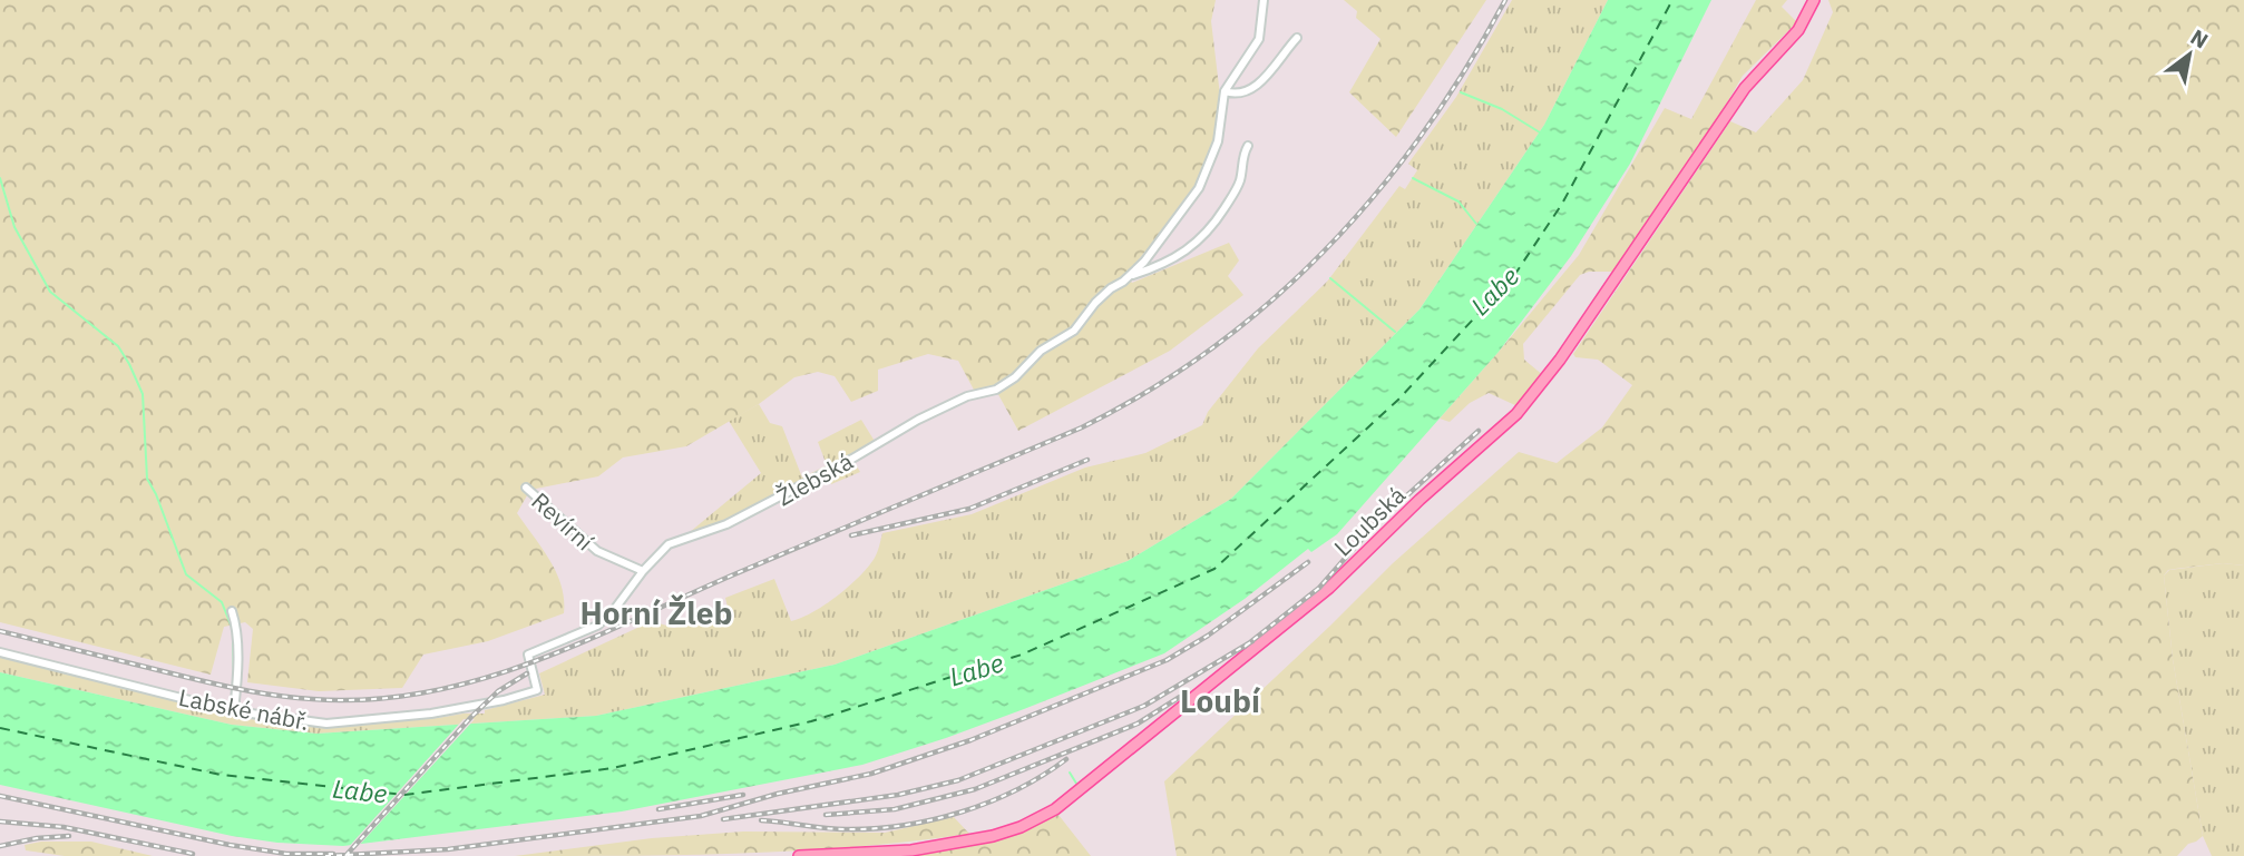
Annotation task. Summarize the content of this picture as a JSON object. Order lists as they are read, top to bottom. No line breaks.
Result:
{"streets":{"main road":["Loubská"],"street":["Žlebská","Revírní","Labské nábř."]},"crossings":[["Žlebská","Revírní"],["Žlebská","Labské nábř."]],"districts":["Horní Žleb","Loubí"],"water":["Labe"],"north":"top right"}
